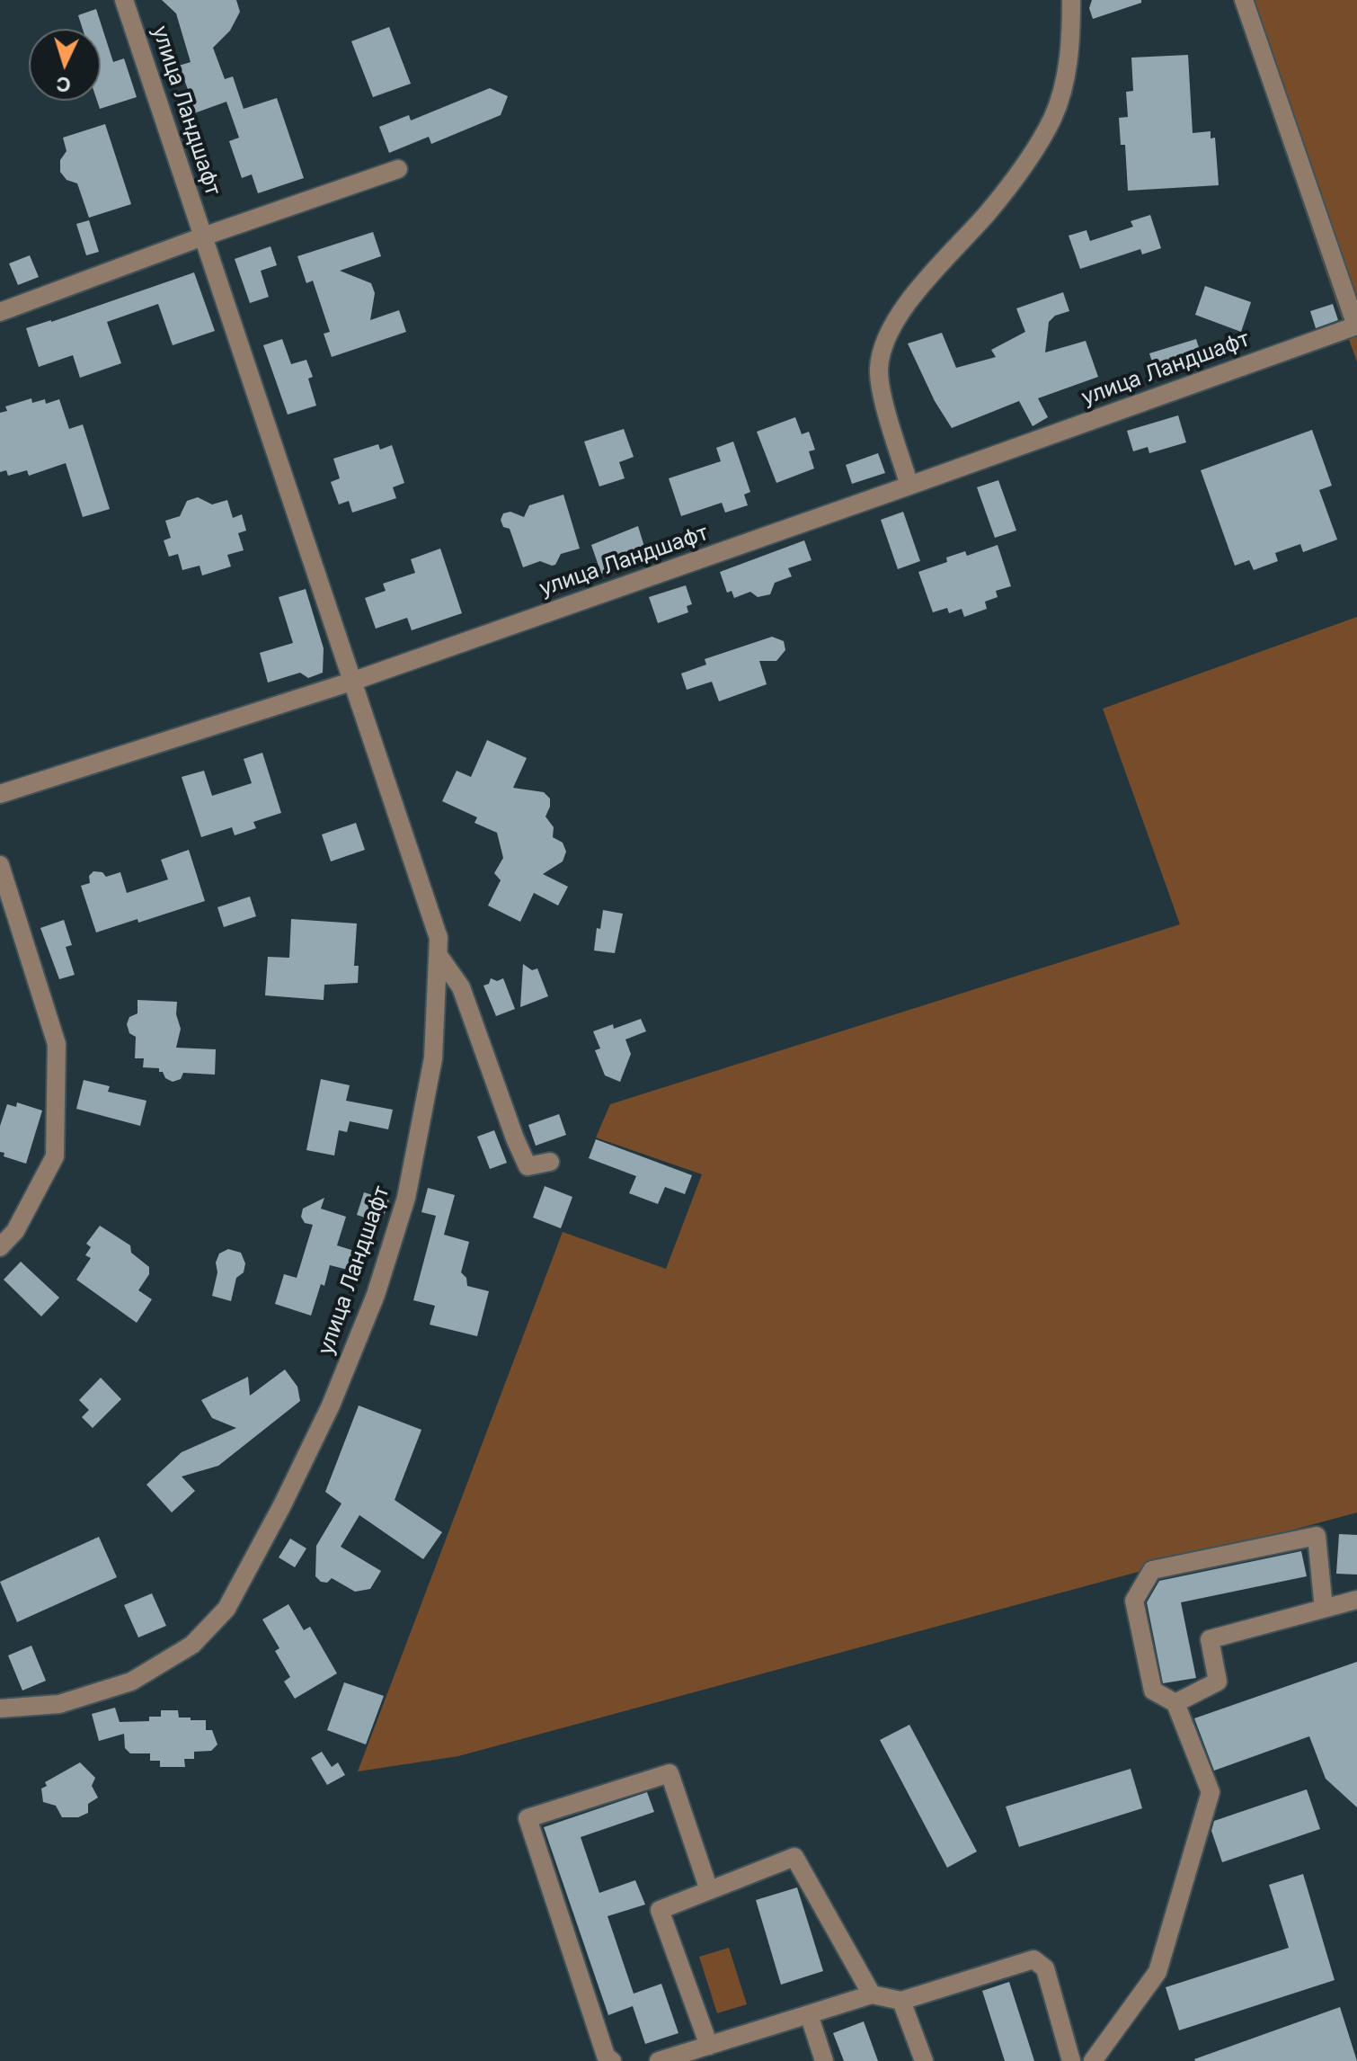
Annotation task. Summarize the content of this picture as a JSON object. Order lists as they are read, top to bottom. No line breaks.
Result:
{"streets":{"street":["улица Ландшафт"]},"north":"bottom"}
